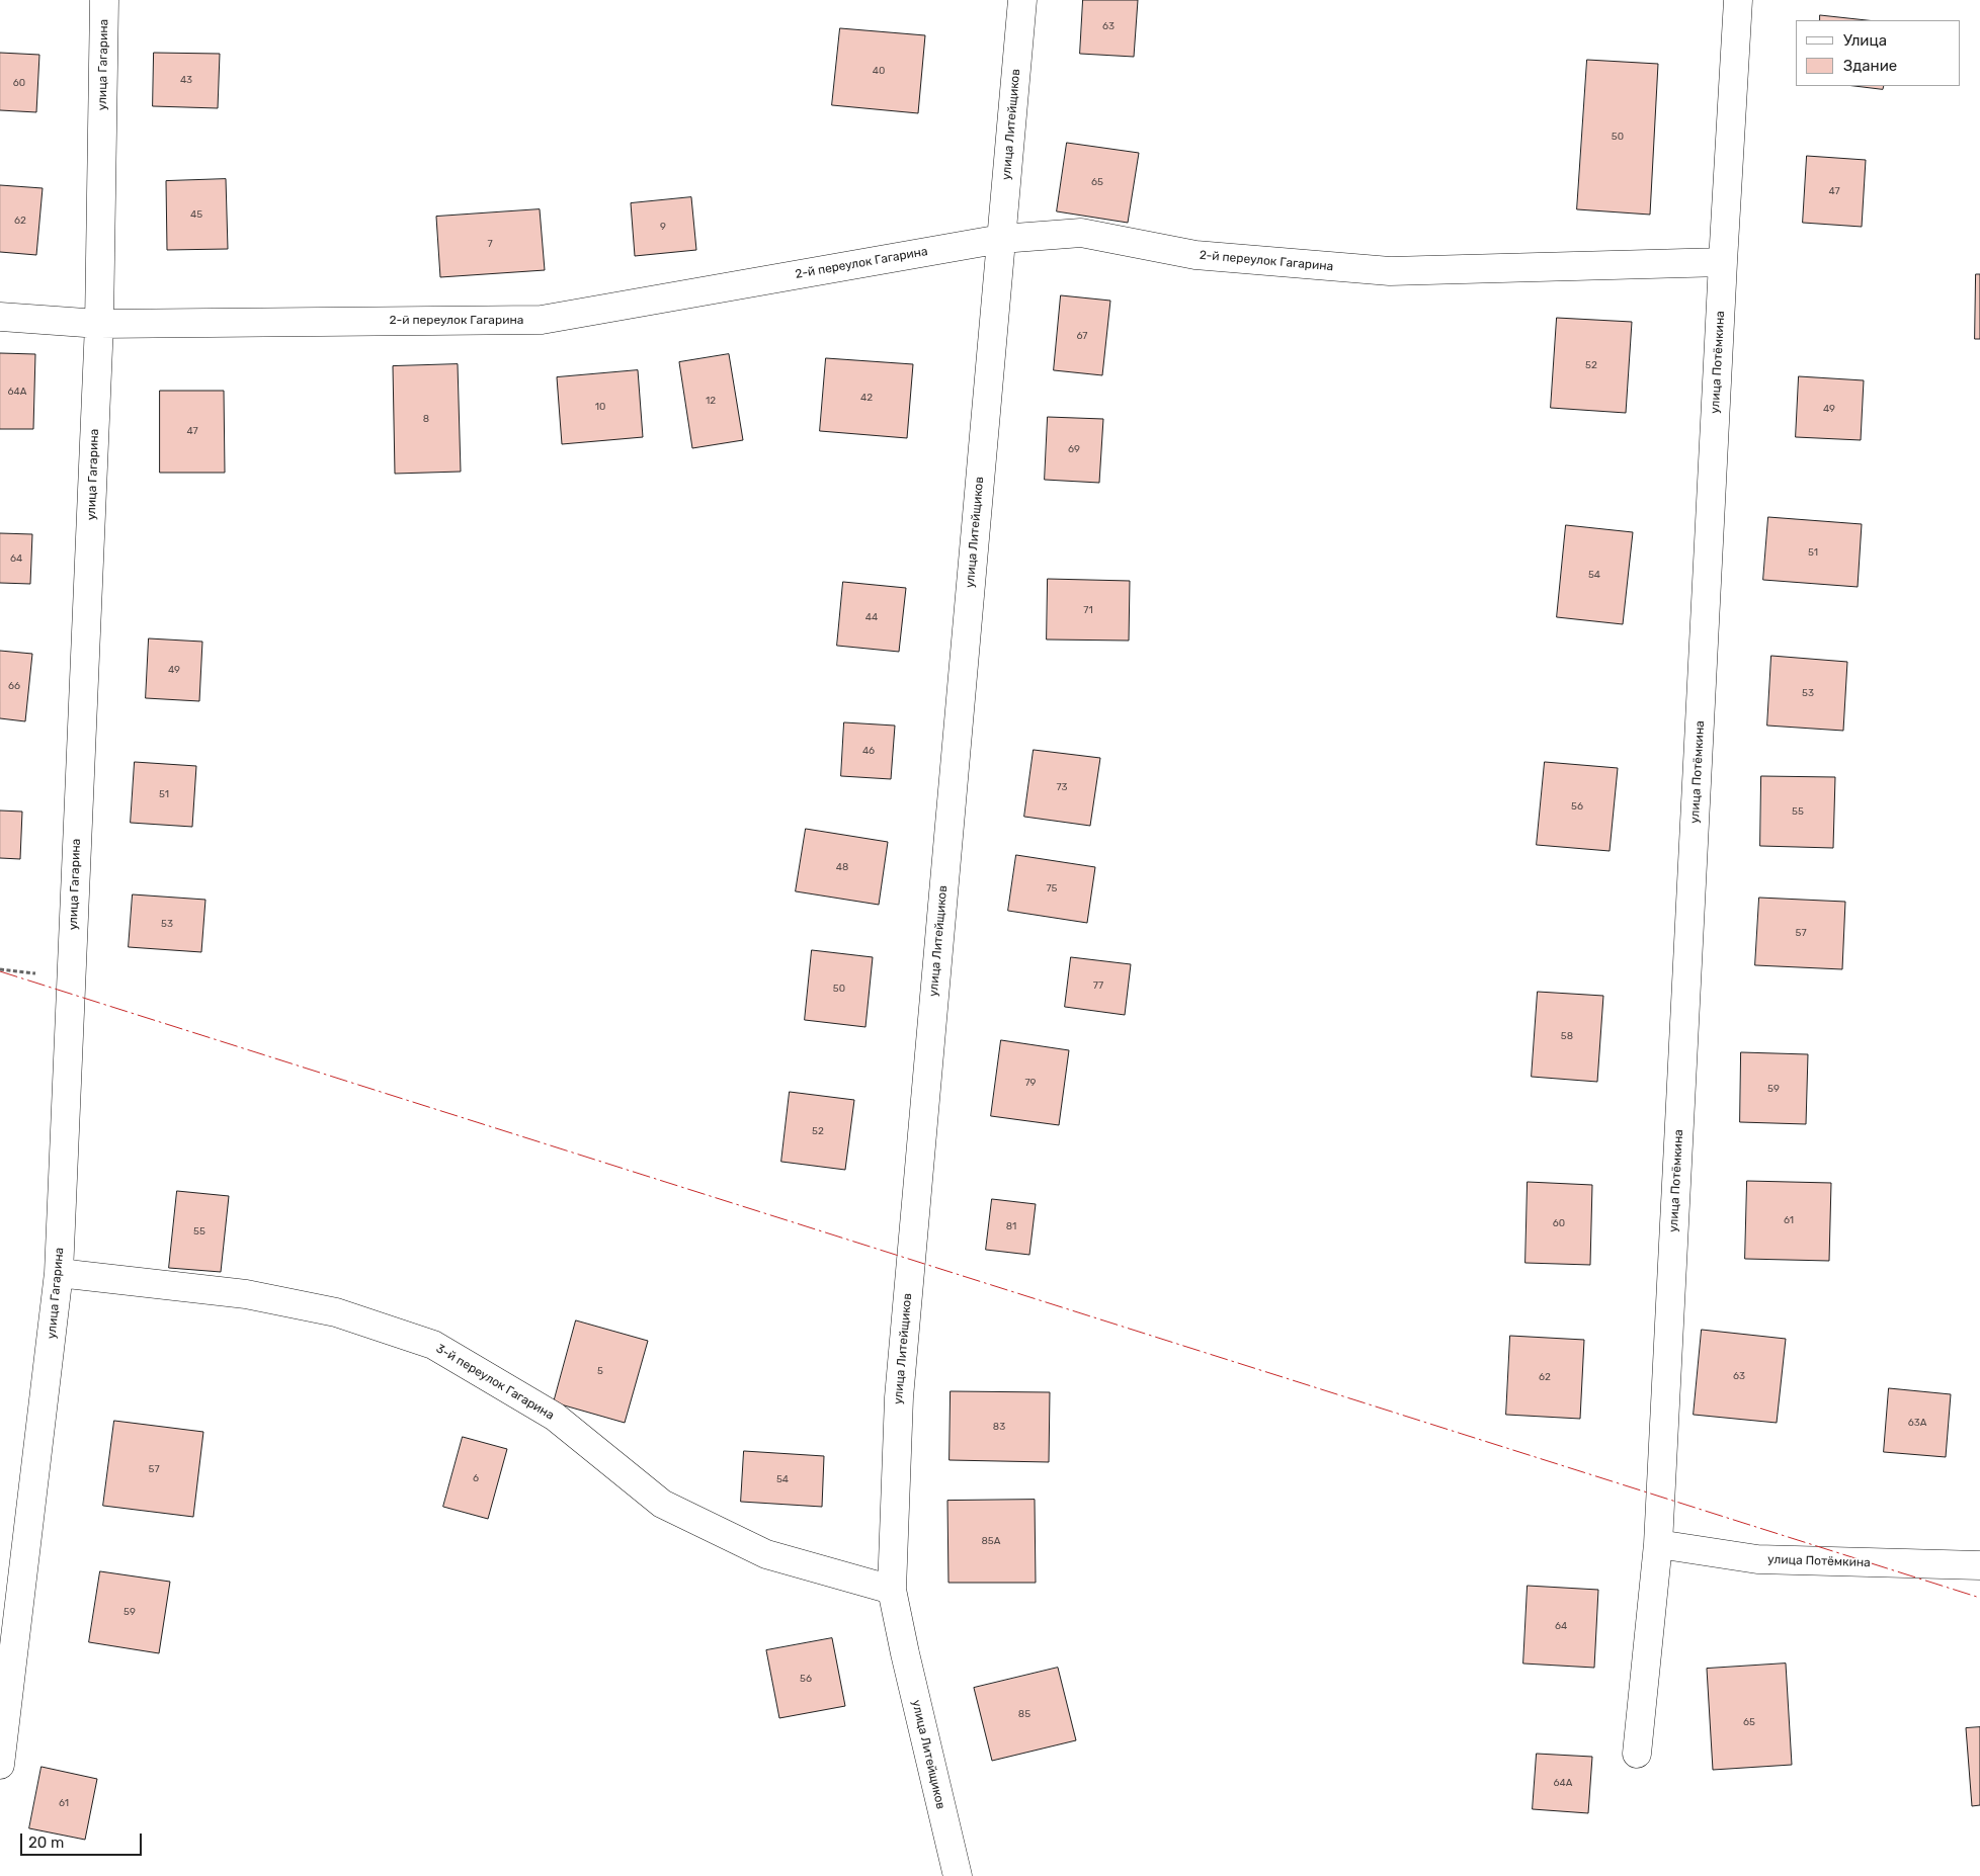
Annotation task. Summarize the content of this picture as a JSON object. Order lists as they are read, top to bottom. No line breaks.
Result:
{"streets":{"street":["улица Гагарина","улица Литейщиков","2-й переулок Гагарина","улица Потёмкина","3-й переулок Гагарина"]},"crossings":[["улица Гагарина","2-й переулок Гагарина"],["улица Гагарина","3-й переулок Гагарина"],["улица Литейщиков","2-й переулок Гагарина"],["улица Литейщиков","3-й переулок Гагарина"],["2-й переулок Гагарина","улица Потёмкина"]],"house_numbers":["63","40","43","60","50","65","47","45","62","9","7","67","52","64А","42","12","10","49","8","47","69","51","64","54","71","44","49","66","53","46","73","51","56","55","48","75","53","57","77","50","58","79","59","52","61","60","81","55","5","63","62","63А","83","57","6","54","85А","59","64","56","85","65","64А","61"],"legend":["Улица","Здание"],"scale_bar":"20 m"}
